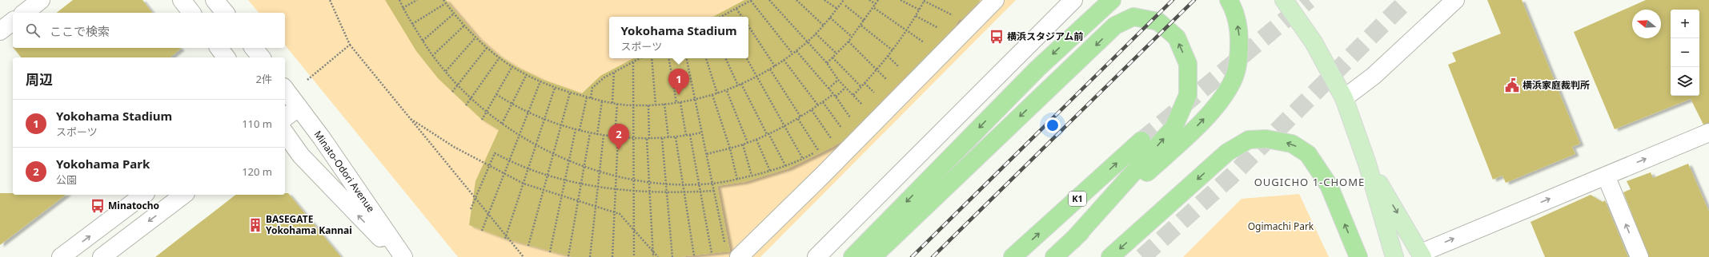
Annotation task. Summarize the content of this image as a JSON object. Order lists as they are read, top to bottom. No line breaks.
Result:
{"streets":{"highway":["K1"],"street":["Minato-Odori Avenue"]},"districts":["OUGICHO 1-CHOME"],"parks":["Ogimachi Park"],"places":{"bus stop":["横浜スタジアム前","Minatocho"],"public building":["横浜家庭裁判所"],"building":["BASEGATE Yokohama Kannai"]},"north":"left","page":{"map_buttons":["+","−"],"search":"ここで検索","popup":["Yokohama Stadium","スポーツ"],"heading":["周辺","2件"],"pins":["1","2"],"list":[{"mark":"1","name":"Yokohama Stadium","note":"スポーツ","value":"110 m"},{"mark":"2","name":"Yokohama Park","note":"公園","value":"120 m"}]}}
